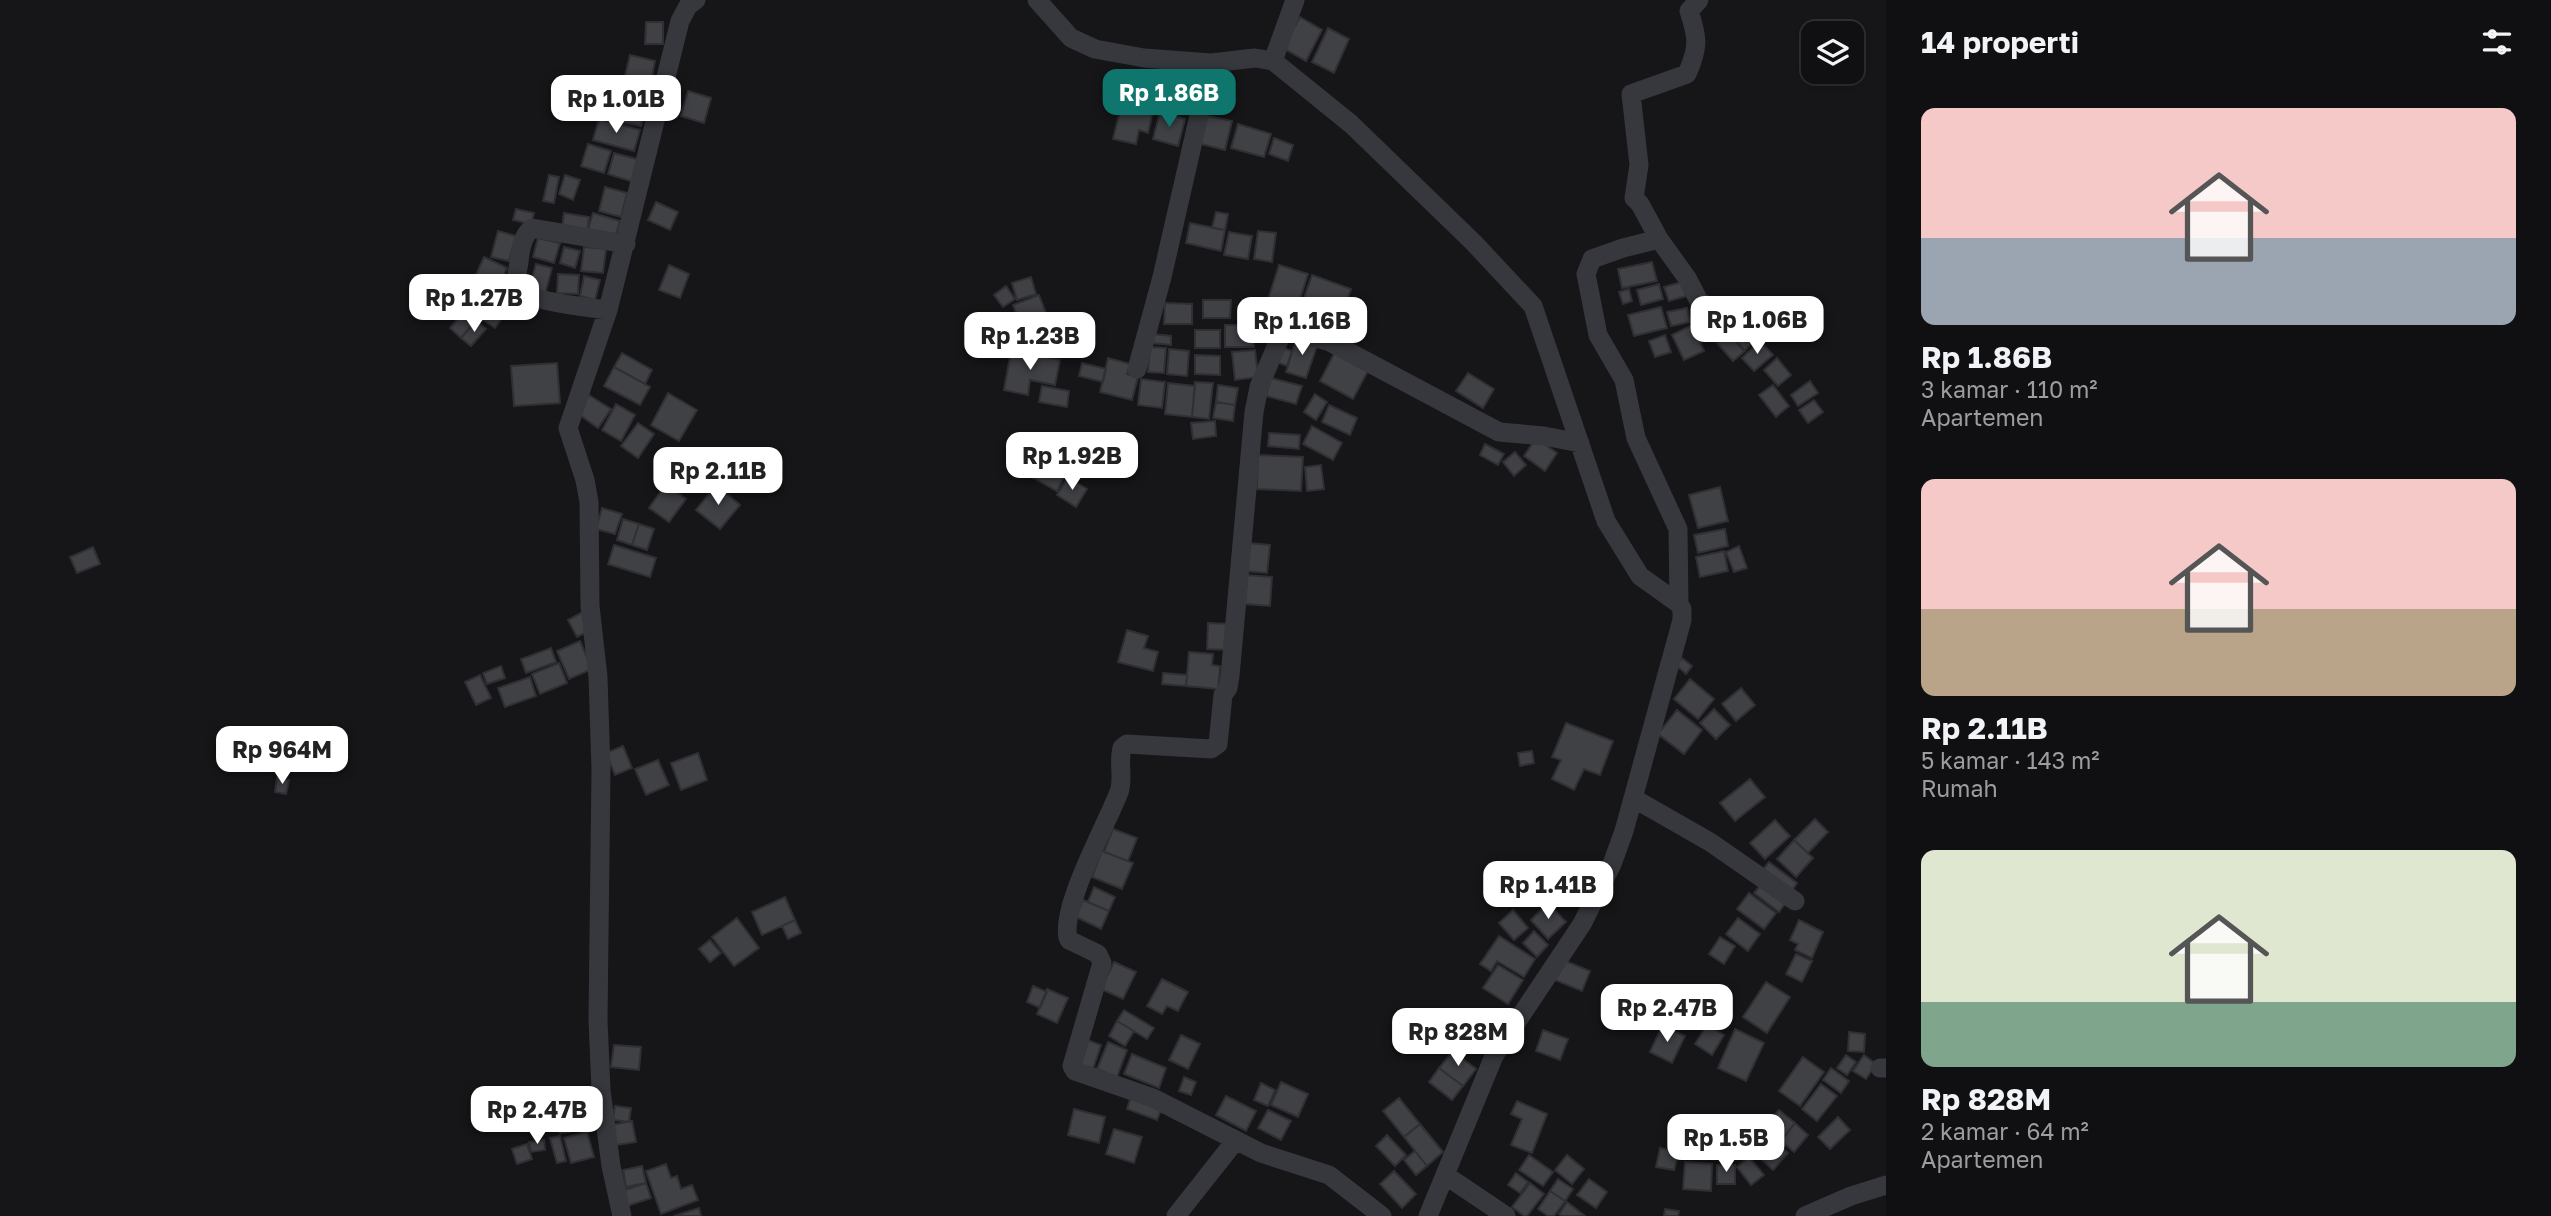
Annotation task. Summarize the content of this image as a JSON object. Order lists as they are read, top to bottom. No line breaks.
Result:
{"page":{"heading":"14 properti","price":["Rp 1.86B","Rp 1.01B","Rp 1.27B","Rp 1.06B","Rp 1.16B","Rp 1.23B","Rp 1.92B","Rp 2.11B","Rp 964M","Rp 1.41B","Rp 2.47B","Rp 828M","Rp 2.47B","Rp 1.5B"],"list":[{"name":"Rp 1.86B","note":"3 kamar · 110 m² · Apartemen"},{"name":"Rp 2.11B","note":"5 kamar · 143 m² · Rumah"},{"name":"Rp 828M","note":"2 kamar · 64 m² · Apartemen"}]}}
